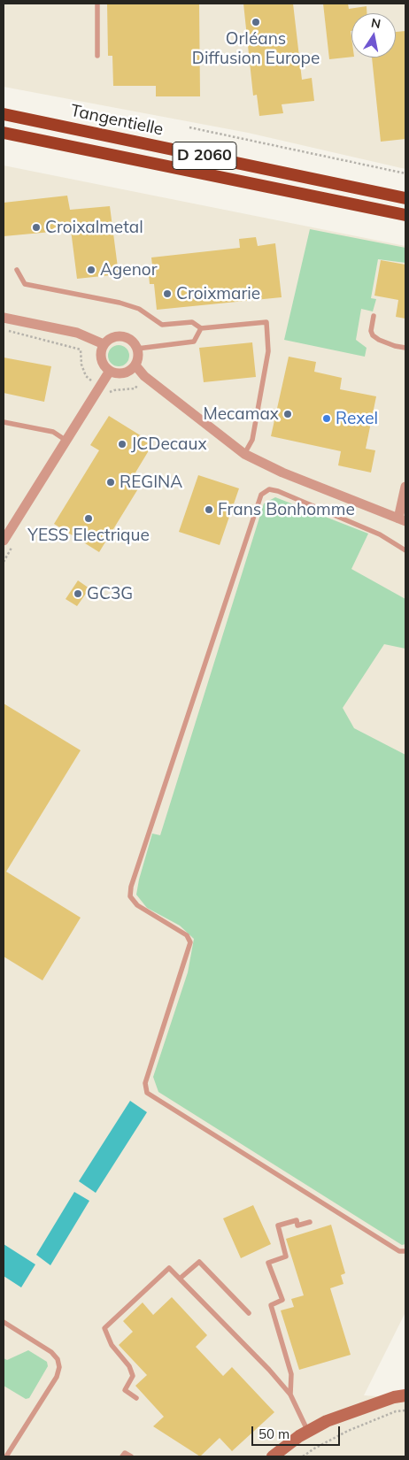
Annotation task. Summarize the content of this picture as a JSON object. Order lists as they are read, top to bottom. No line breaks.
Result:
{"streets":{"highway":["Tangentielle","D 2060"]},"places":["Orléans Diffusion Europe","Croixalmetal","Agenor","Croixmarie","Mecamax","Rexel","JCDecaux","REGINA","Frans Bonhomme","YESS Electrique","GC3G"],"scale_bar":"50 m","north":"top"}
